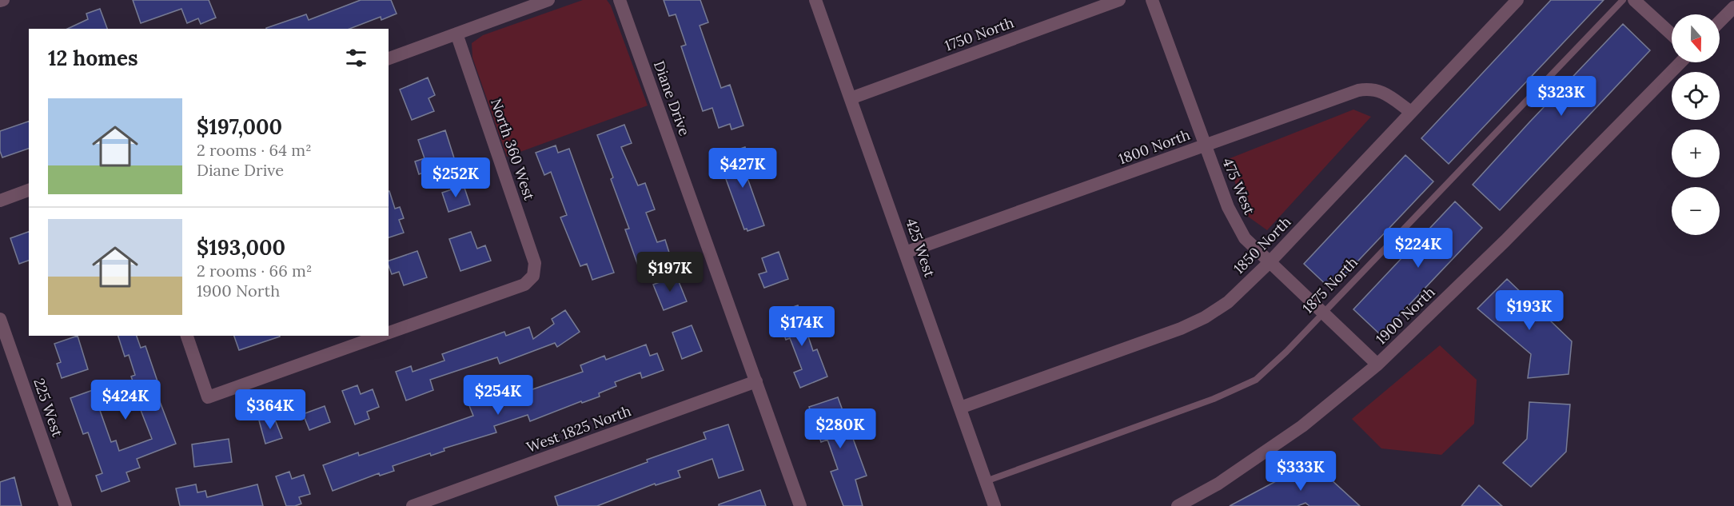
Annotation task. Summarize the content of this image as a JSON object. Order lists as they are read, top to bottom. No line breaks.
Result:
{"streets":{"street":["1750 North","Diane Drive","1800 North","North 360 West","475 West","1850 North","425 West","1900 North","225 West","West 1825 North"],"lane":["1875 North"]},"crossings":[["1750 North","425 West"],["Diane Drive","West 1825 North"],["1800 North","475 West"],["1800 North","1850 North"],["1800 North","425 West"],["475 West","1850 North"],["475 West","1875 North"],["475 West","1900 North"],["1850 North","425 West"],["425 West","1875 North"]],"north":"bottom","page":{"map_buttons":["+","−"],"heading":"12 homes","price":["$323K","$427K","$252K","$224K","$197K","$193K","$174K","$254K","$424K","$364K","$280K","$333K"],"list":[{"name":"$197,000","note":"2 rooms · 64 m² · Diane Drive"},{"name":"$193,000","note":"2 rooms · 66 m² · 1900 North"}]}}
